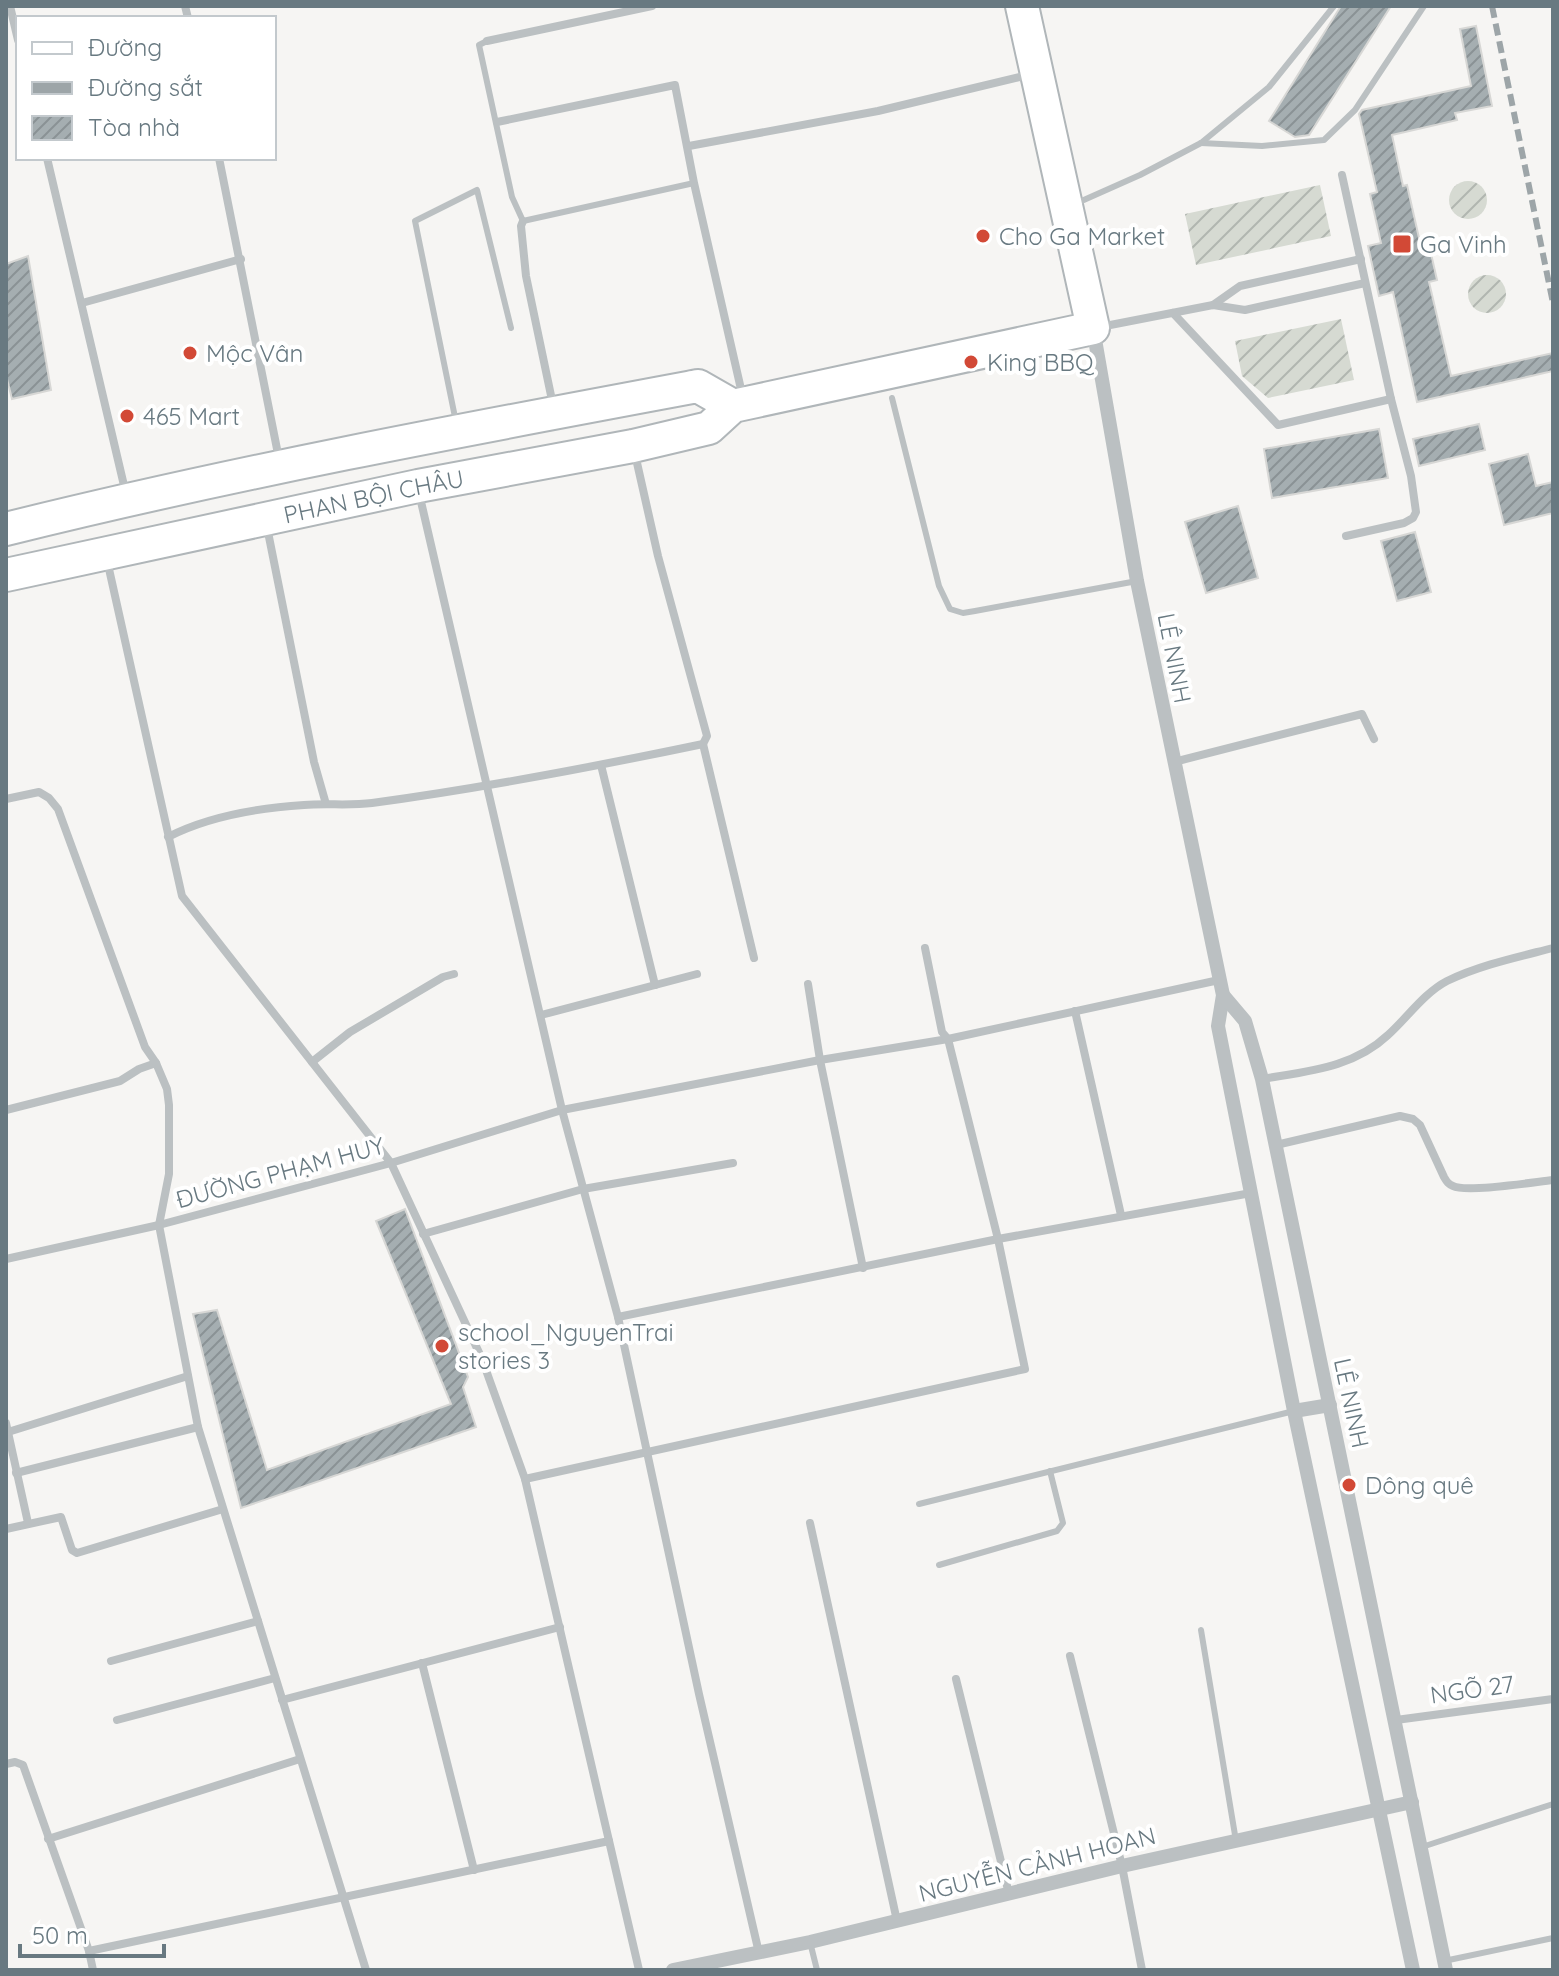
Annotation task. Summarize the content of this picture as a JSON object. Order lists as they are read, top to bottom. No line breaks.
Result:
{"streets":{"main road":["PHAN BỘI CHÂU"],"street":["LÊ NINH","ĐƯỜNG PHẠM HUY","NGÕ 27","NGUYỄN CẢNH HOAN"]},"crossings":[["PHAN BỘI CHÂU","LÊ NINH"],["LÊ NINH","ĐƯỜNG PHẠM HUY"],["LÊ NINH","NGÕ 27"],["LÊ NINH","NGUYỄN CẢNH HOAN"]],"places":{"other":["Cho Ga Market","Mộc Vân","King BBQ","465 Mart","school_NguyenTrai stories 3","Dông quê"],"transit":["Ga Vinh"]},"legend":["Đường","Đường sắt","Tòa nhà"],"scale_bar":"50 m"}
